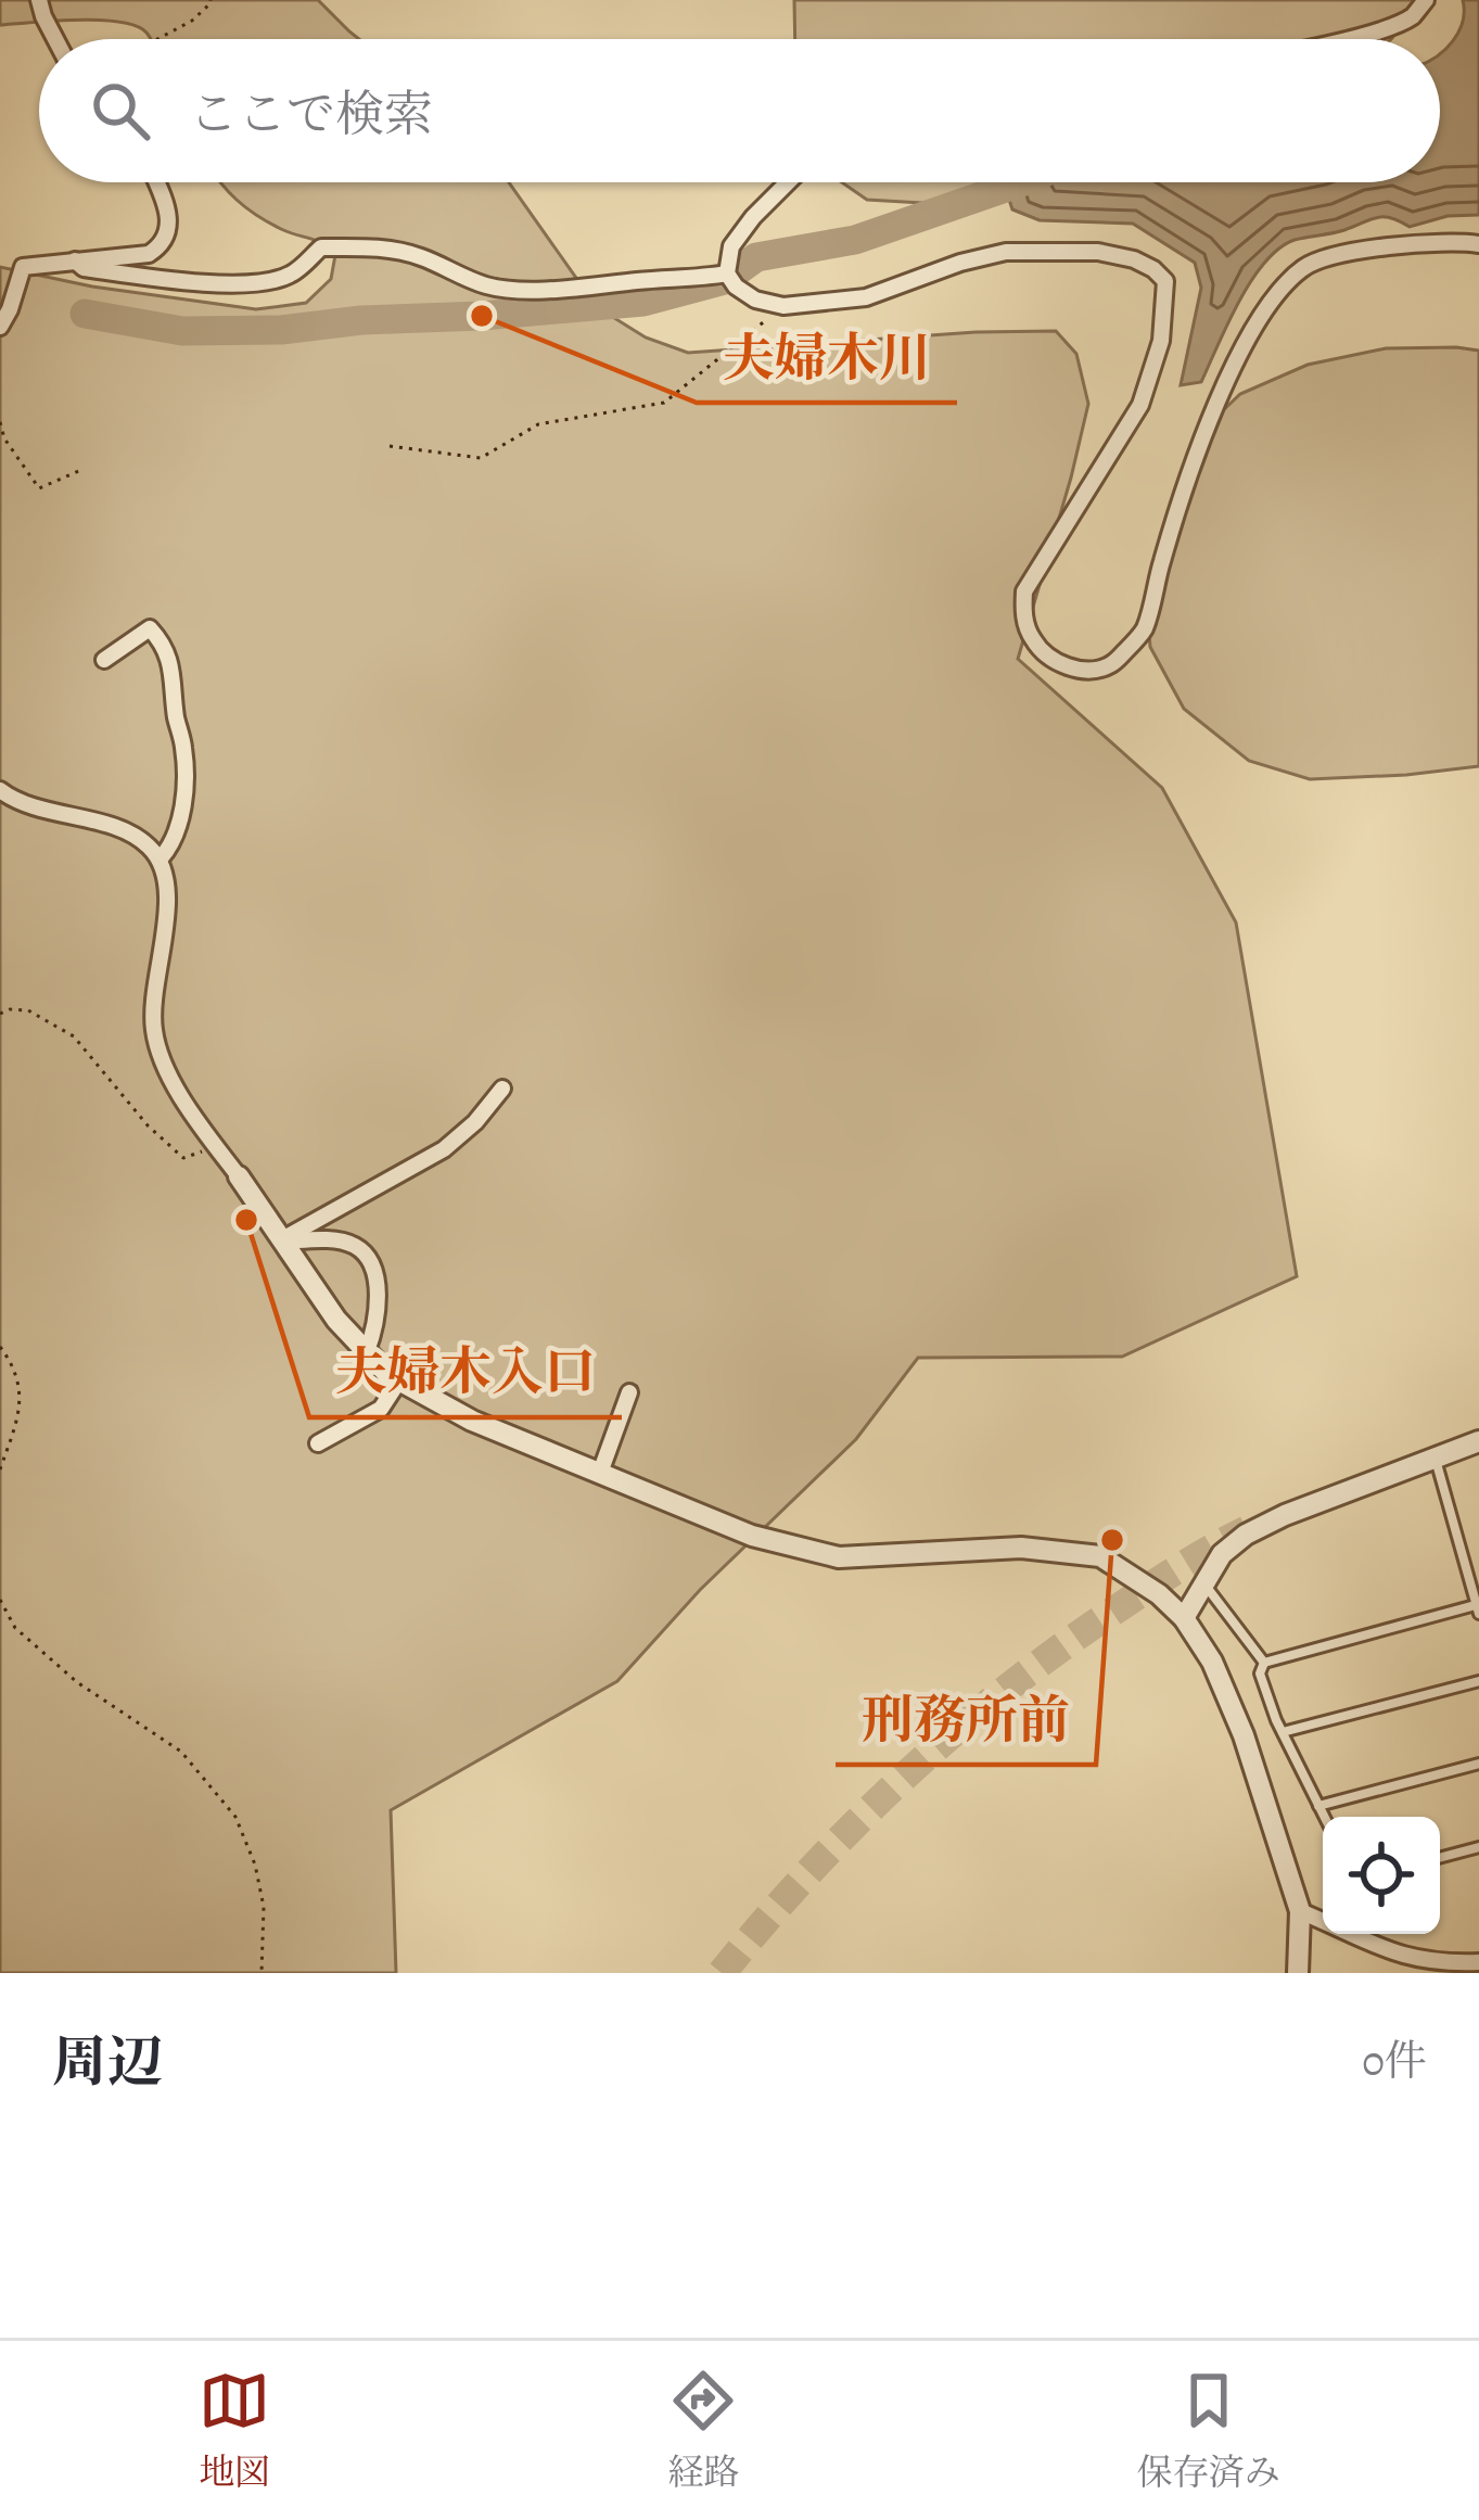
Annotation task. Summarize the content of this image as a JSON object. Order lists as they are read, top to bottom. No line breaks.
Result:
{"places":["夫婦木川","夫婦木入口","刑務所前"],"page":{"search":"ここで検索","heading":["周辺","0件"],"nav":["地図","経路","保存済み"]}}
